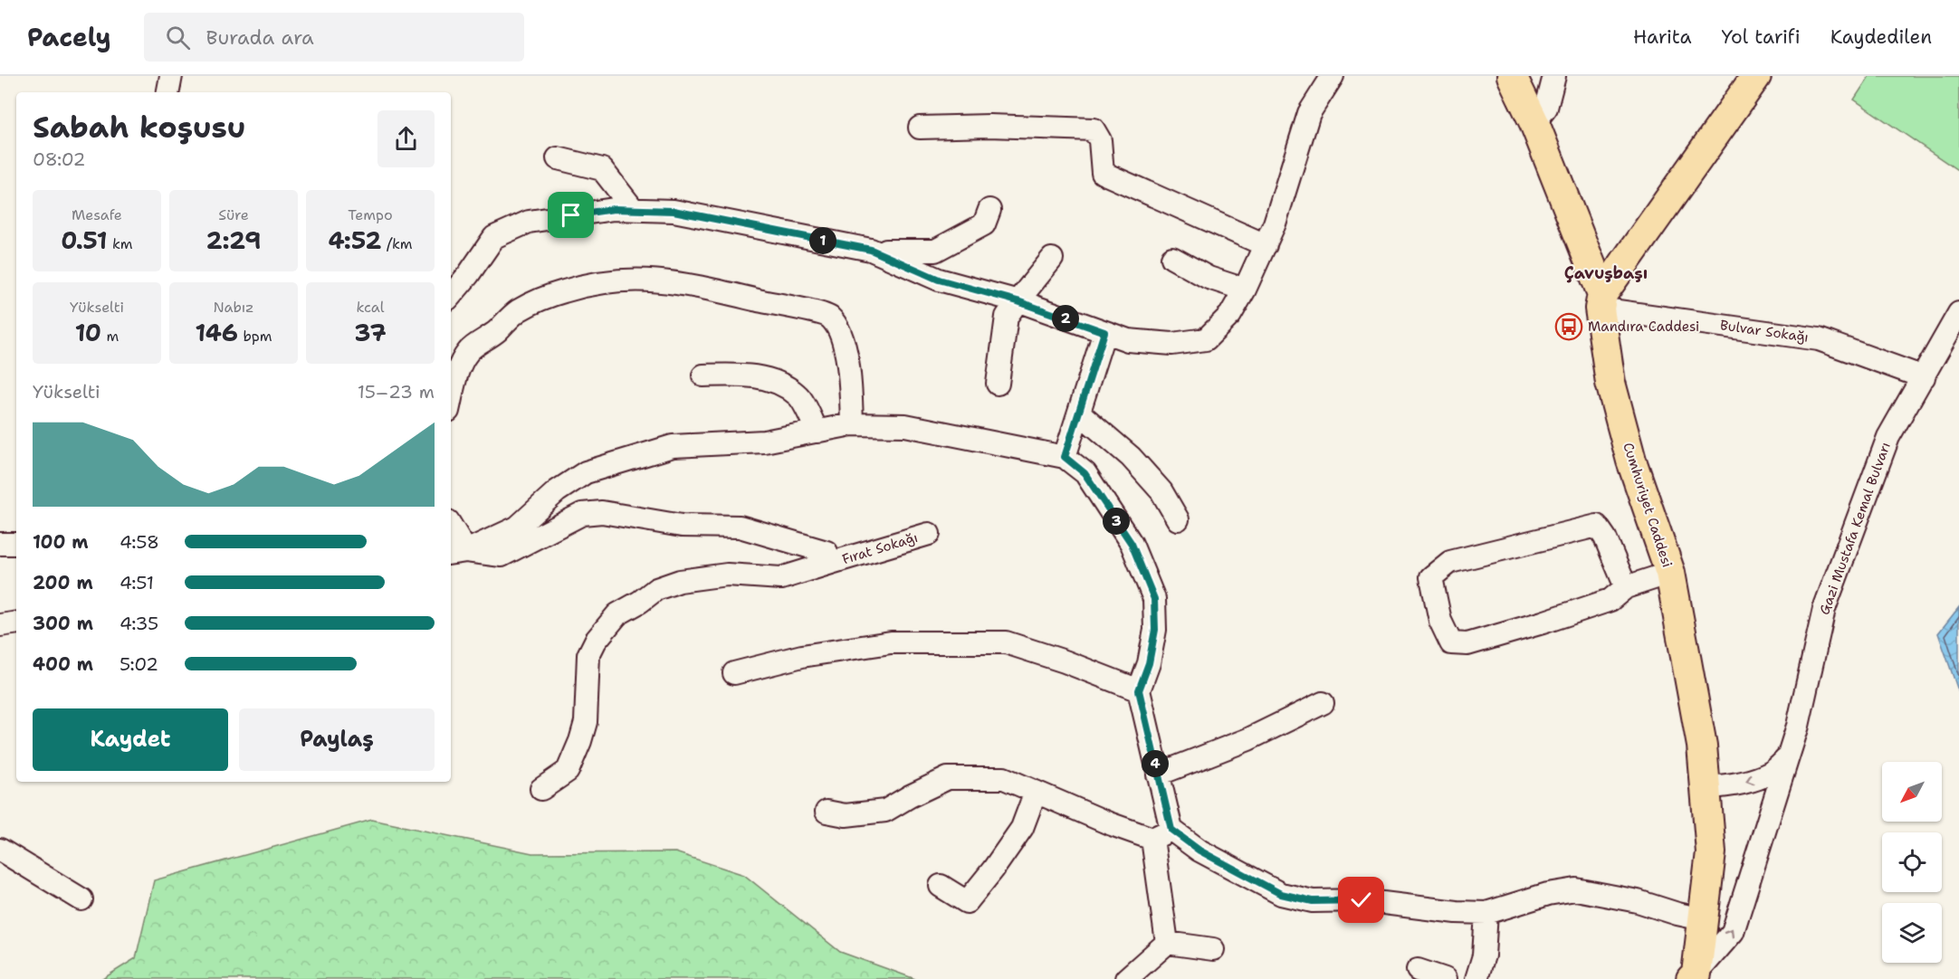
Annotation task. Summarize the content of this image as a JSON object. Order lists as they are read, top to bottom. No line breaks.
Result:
{"streets":{"main road":["Cumhuriyet Caddesi"],"street":["Bulvar Sokağı","Gazi Mustafa Kemal Bulvarı","Fırat Sokağı"]},"crossings":[["Bulvar Sokağı","Cumhuriyet Caddesi"],["Bulvar Sokağı","Gazi Mustafa Kemal Bulvarı"],["Cumhuriyet Caddesi","Gazi Mustafa Kemal Bulvarı"]],"districts":["Çavuşbaşı"],"places":{"bus stop":["Mandıra Caddesi"]},"north":"bottom left","page":{"header":"Pacely","search":"Burada ara","nav":["Harita","Yol tarifi","Kaydedilen"],"heading":["Sabah koşusu","08:02"],"stats":[["Mesafe","0.51 km"],["Süre","2:29"],["Tempo","4:52 /km"],["Yükselti","10 m"],["Nabız","146 bpm"],["kcal","37"]],"pins":["1","2","3","4"],"chart":["Yükselti","15–23 m"],"list":[{"name":"100 m","note":"4:58"},{"name":"200 m","note":"4:51"},{"name":"300 m","note":"4:35"},{"name":"400 m","note":"5:02"}],"buttons":["Kaydet","Paylaş"]}}
